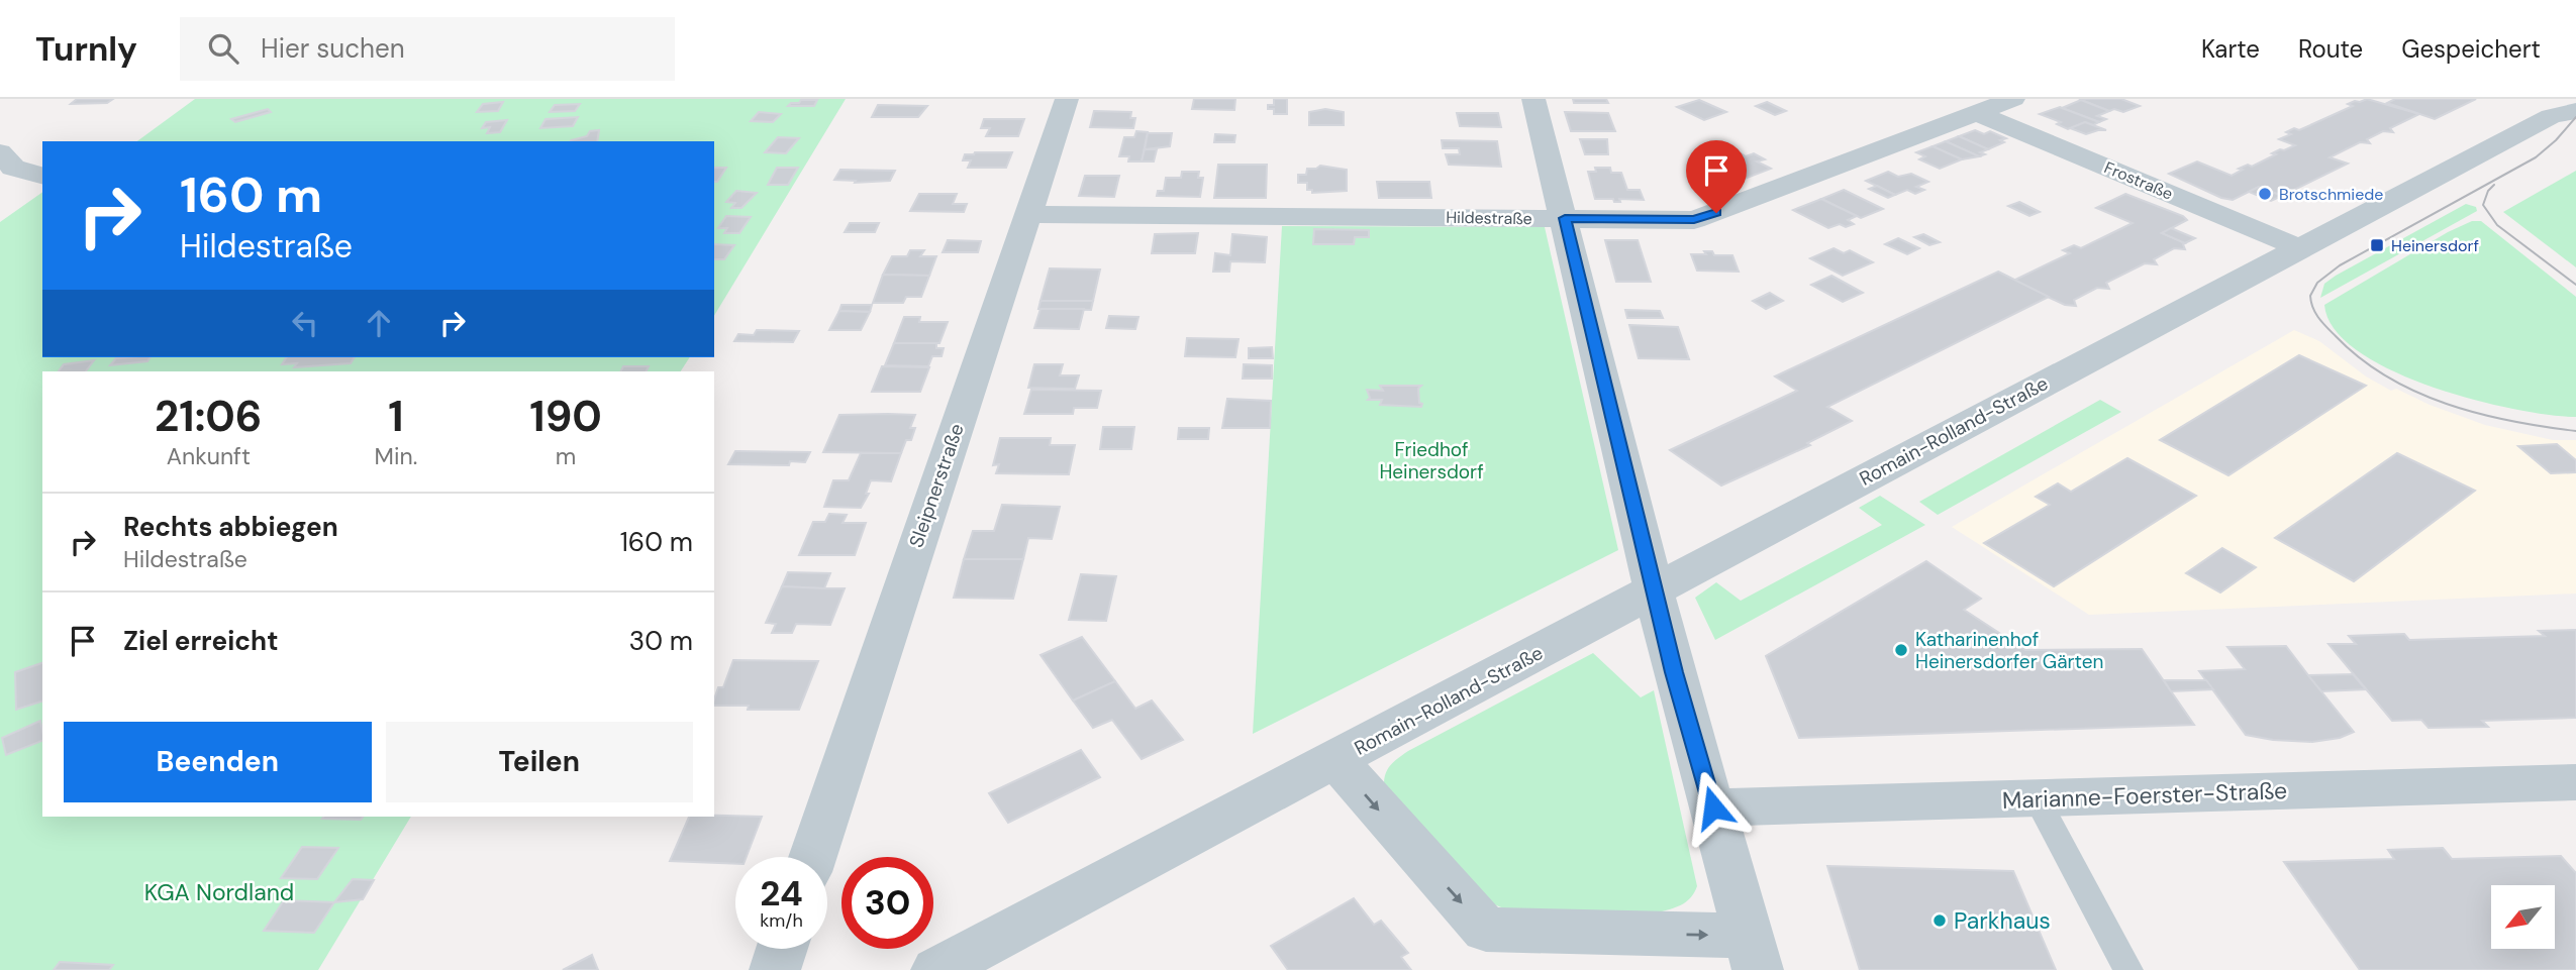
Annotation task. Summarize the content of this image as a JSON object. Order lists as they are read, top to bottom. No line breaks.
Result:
{"streets":{"street":["Frostraße","Hildestraße","Romain-Rolland-Straße","Sleipnerstraße","Marianne-Foerster-Straße"]},"crossings":[["Frostraße","Hildestraße"],["Frostraße","Romain-Rolland-Straße"],["Hildestraße","Sleipnerstraße"]],"parks":["Friedhof Heinersdorf","KGA Nordland"],"places":{"other":["Brotschmiede","Katharinenhof Heinersdorfer Gärten","Parkhaus"],"transit":["Heinersdorf"]},"north":"bottom left","page":{"header":"Turnly","search":"Hier suchen","nav":["Karte","Route","Gespeichert"],"turn":["160 m","Hildestraße"],"eta":["21:06","Ankunft","1","Min.","190","m"],"list":[{"name":"Rechts abbiegen","note":"Hildestraße","value":"160 m"},{"name":"Ziel erreicht","value":"30 m"}],"buttons":["Beenden","Teilen"],"speed":"24 km/h","limit":"30"}}
